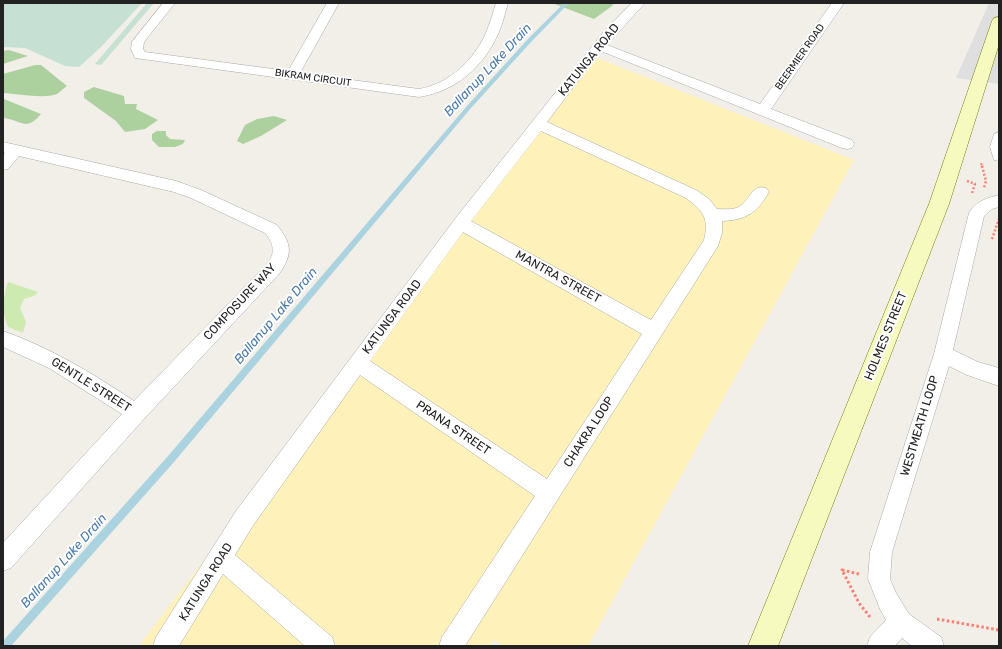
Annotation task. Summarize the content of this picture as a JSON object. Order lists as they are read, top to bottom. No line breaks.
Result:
{"streets":{"main road":["HOLMES STREET"],"street":["BEERMIER ROAD","KATUNGA ROAD","BIKRAM CIRCUIT","MANTRA STREET","COMPOSURE WAY","GENTLE STREET","WESTMEATH LOOP","PRANA STREET","CHAKRA LOOP"]},"crossings":[["KATUNGA ROAD","MANTRA STREET"],["KATUNGA ROAD","PRANA STREET"],["MANTRA STREET","CHAKRA LOOP"],["COMPOSURE WAY","GENTLE STREET"],["PRANA STREET","CHAKRA LOOP"]],"water":["Ballanup Lake Drain"]}
